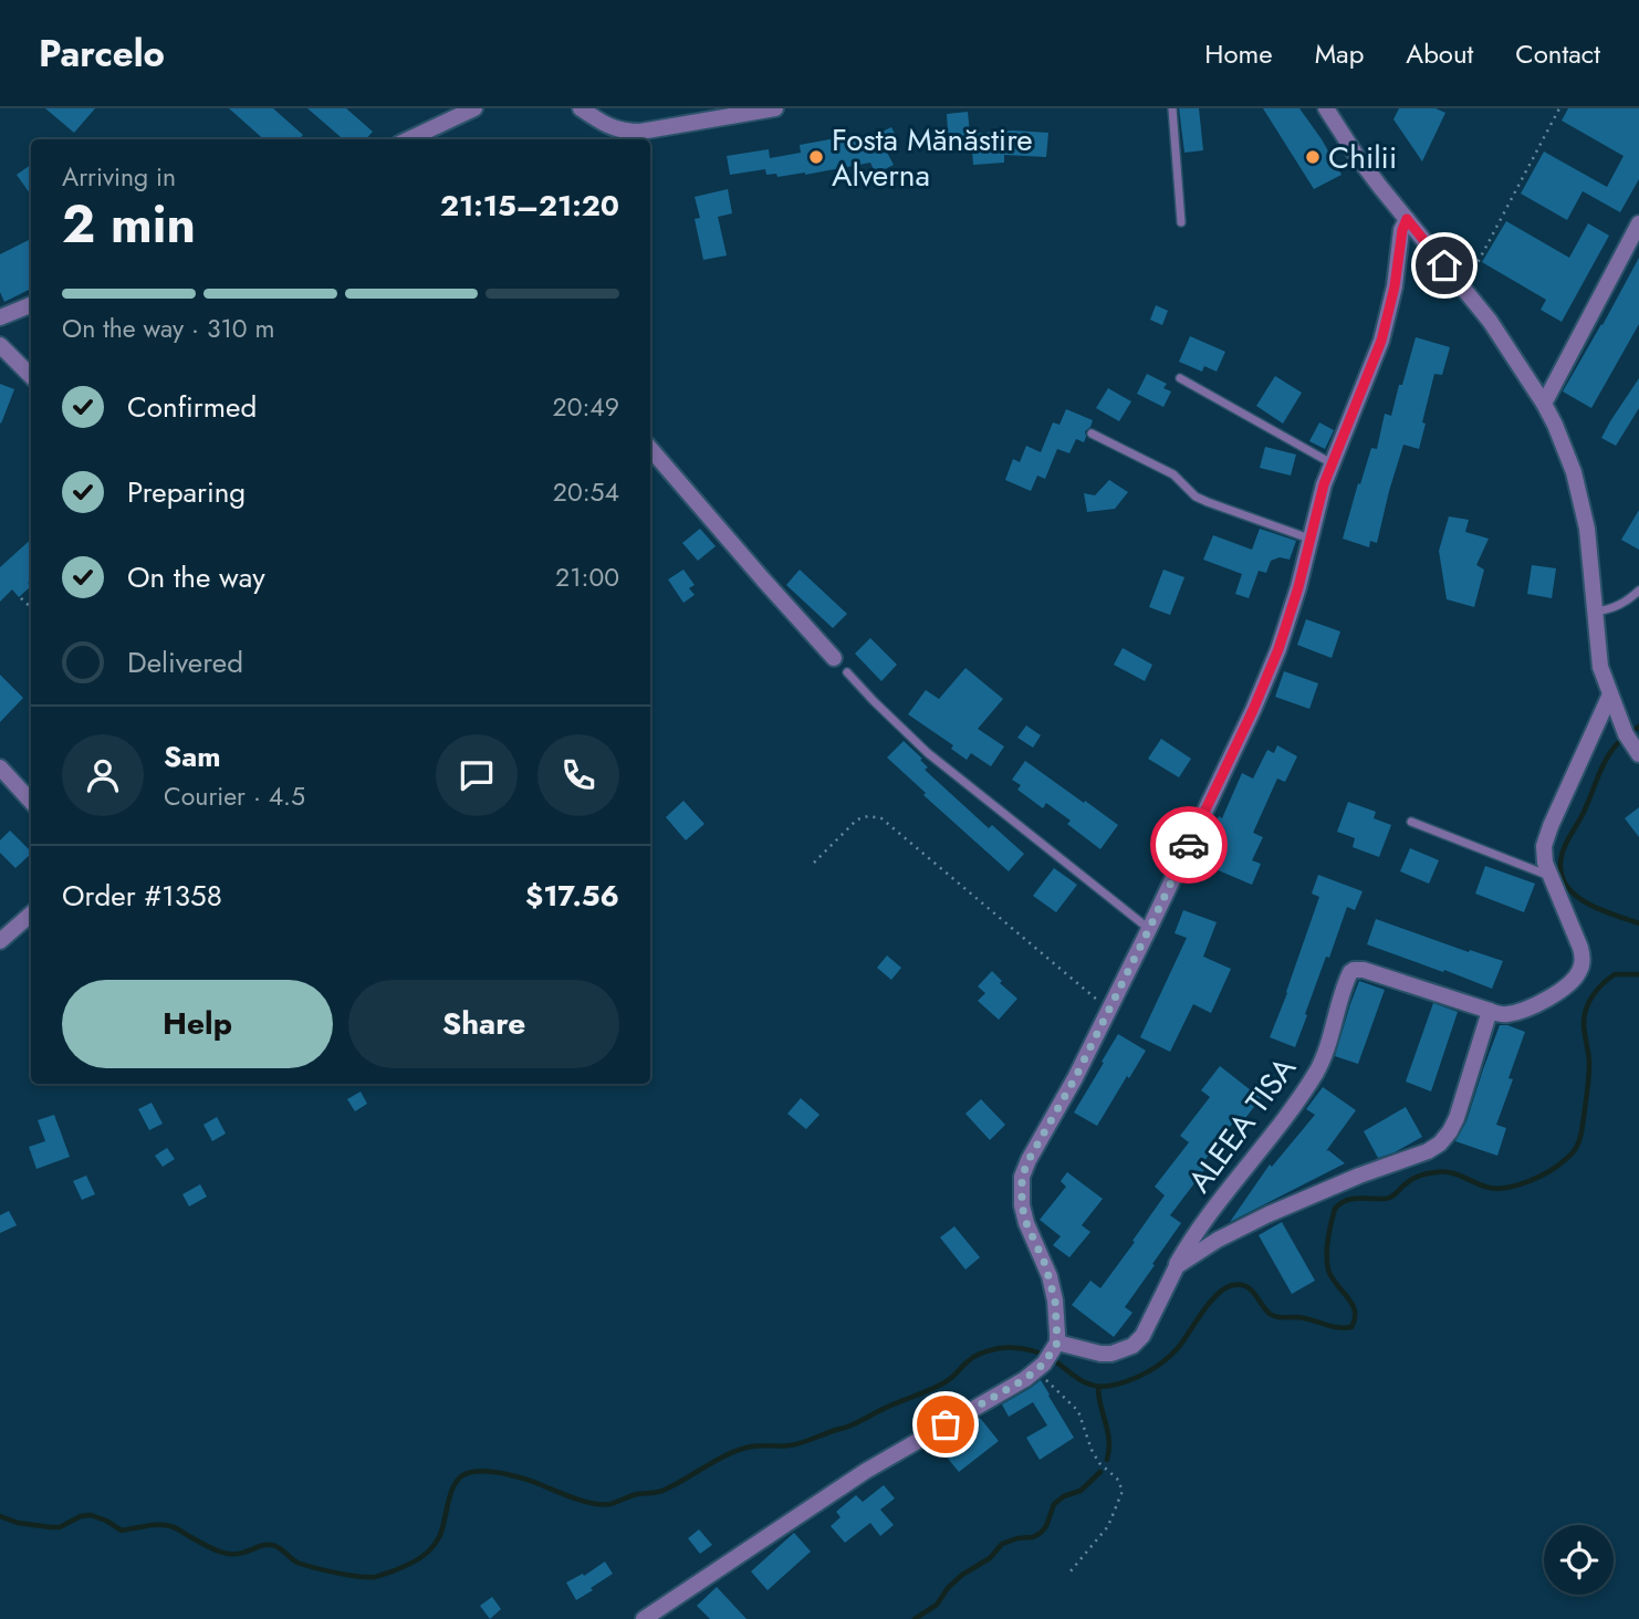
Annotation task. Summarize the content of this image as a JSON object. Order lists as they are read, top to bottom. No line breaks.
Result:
{"streets":{"street":["ALEEA TISA"]},"places":["Fosta Mănăstire Alverna","Chilii"],"page":{"header":"Parcelo","nav":["Home","Map","About","Contact"],"heading":["2 min","Arriving in","21:15–21:20"],"panel":["Sam","Courier · 4.5","Order #1358","$17.56"],"bar":"On the way · 310 m","list":[["Confirmed","20:49"],["Preparing","20:54"],["On the way","21:00"],"Delivered"],"buttons":["Help","Share"]}}
